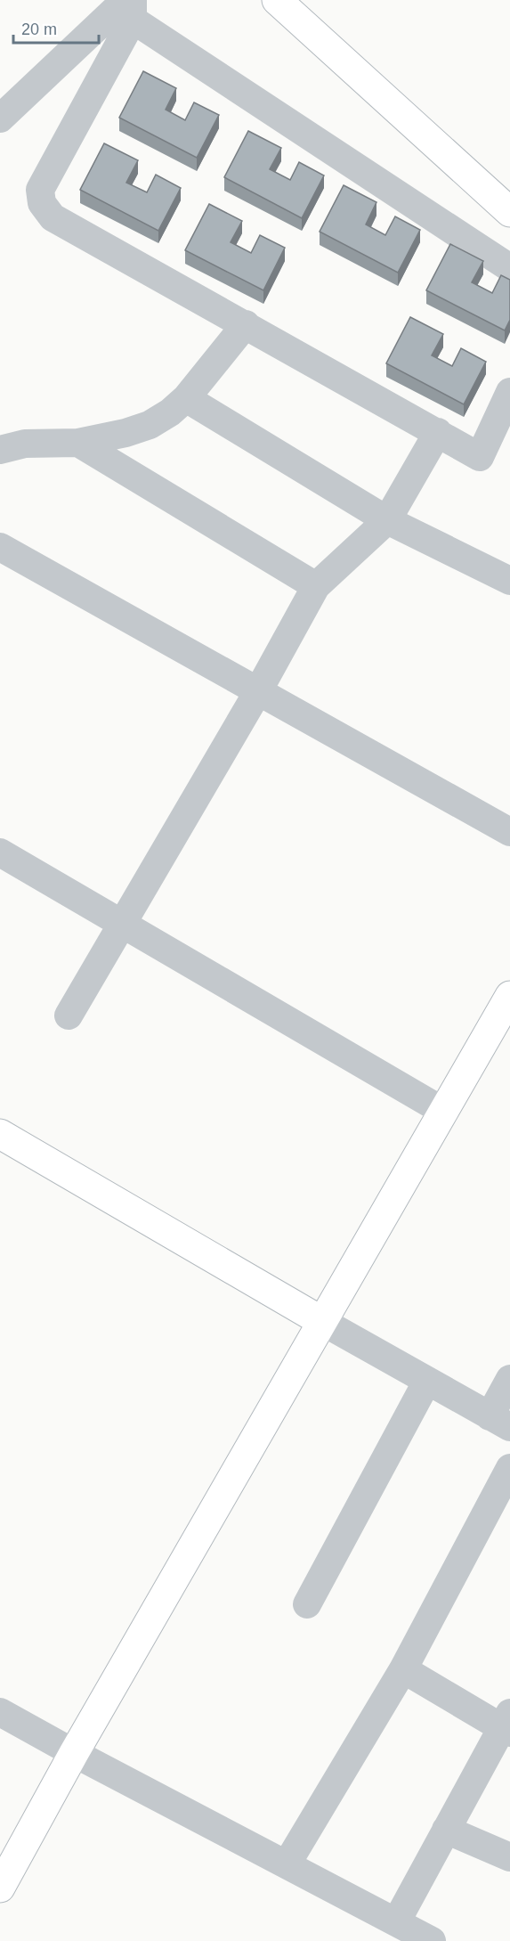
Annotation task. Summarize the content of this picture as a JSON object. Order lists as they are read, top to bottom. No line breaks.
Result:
{"scale_bar":"20 m"}
